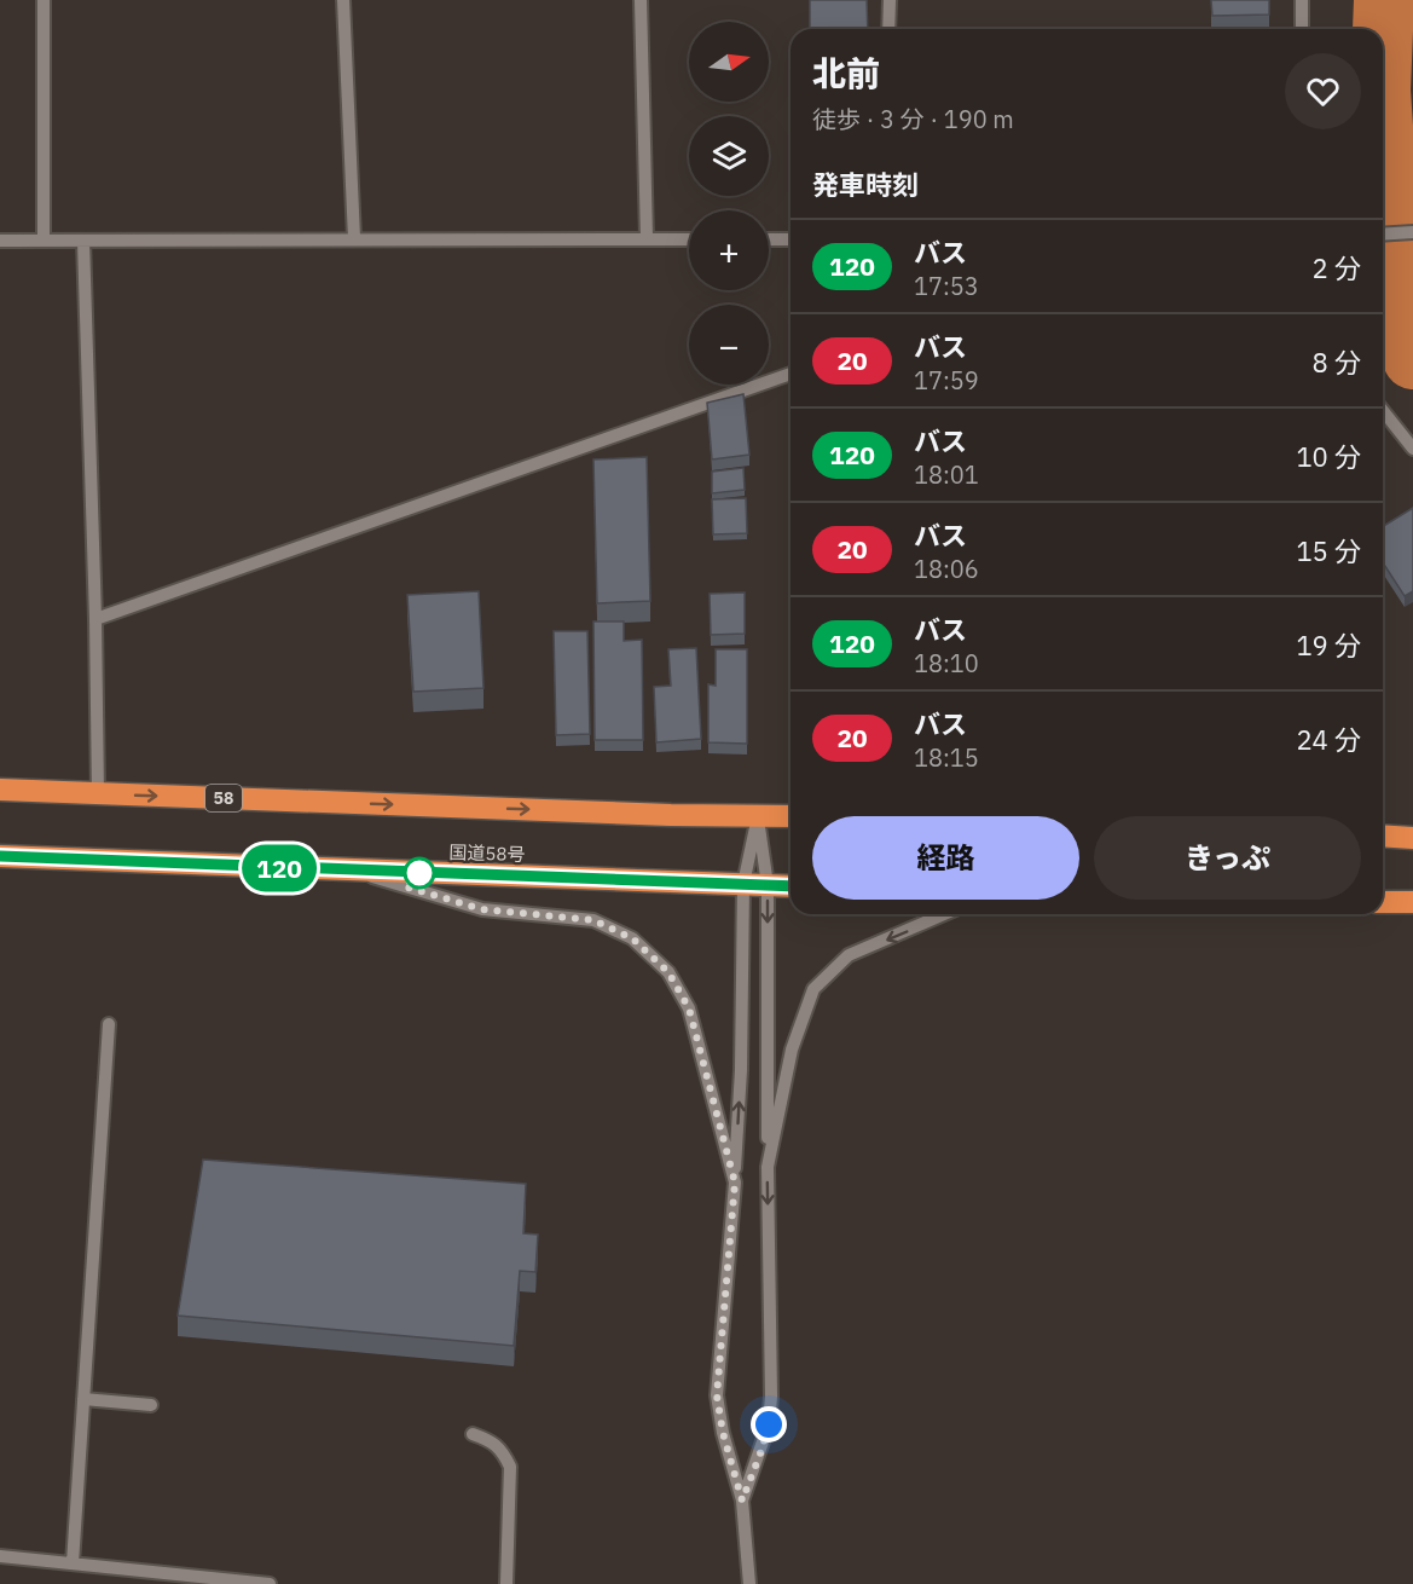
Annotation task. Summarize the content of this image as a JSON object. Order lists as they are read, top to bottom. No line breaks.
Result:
{"streets":{"highway":["58","国道58号"]},"lines":["bus line 120"],"north":"right","page":{"on_map":"120","map_buttons":["+","−"],"heading":[["北前","徒歩 · 3 分 · 190 m"],"発車時刻"],"list":[{"mark":"120","name":"バス","note":"17:53","value":"2 分"},{"mark":"20","name":"バス","note":"17:59","value":"8 分"},{"mark":"120","name":"バス","note":"18:01","value":"10 分"},{"mark":"20","name":"バス","note":"18:06","value":"15 分"},{"mark":"120","name":"バス","note":"18:10","value":"19 分"},{"mark":"20","name":"バス","note":"18:15","value":"24 分"}],"buttons":["経路","きっぷ"]}}
